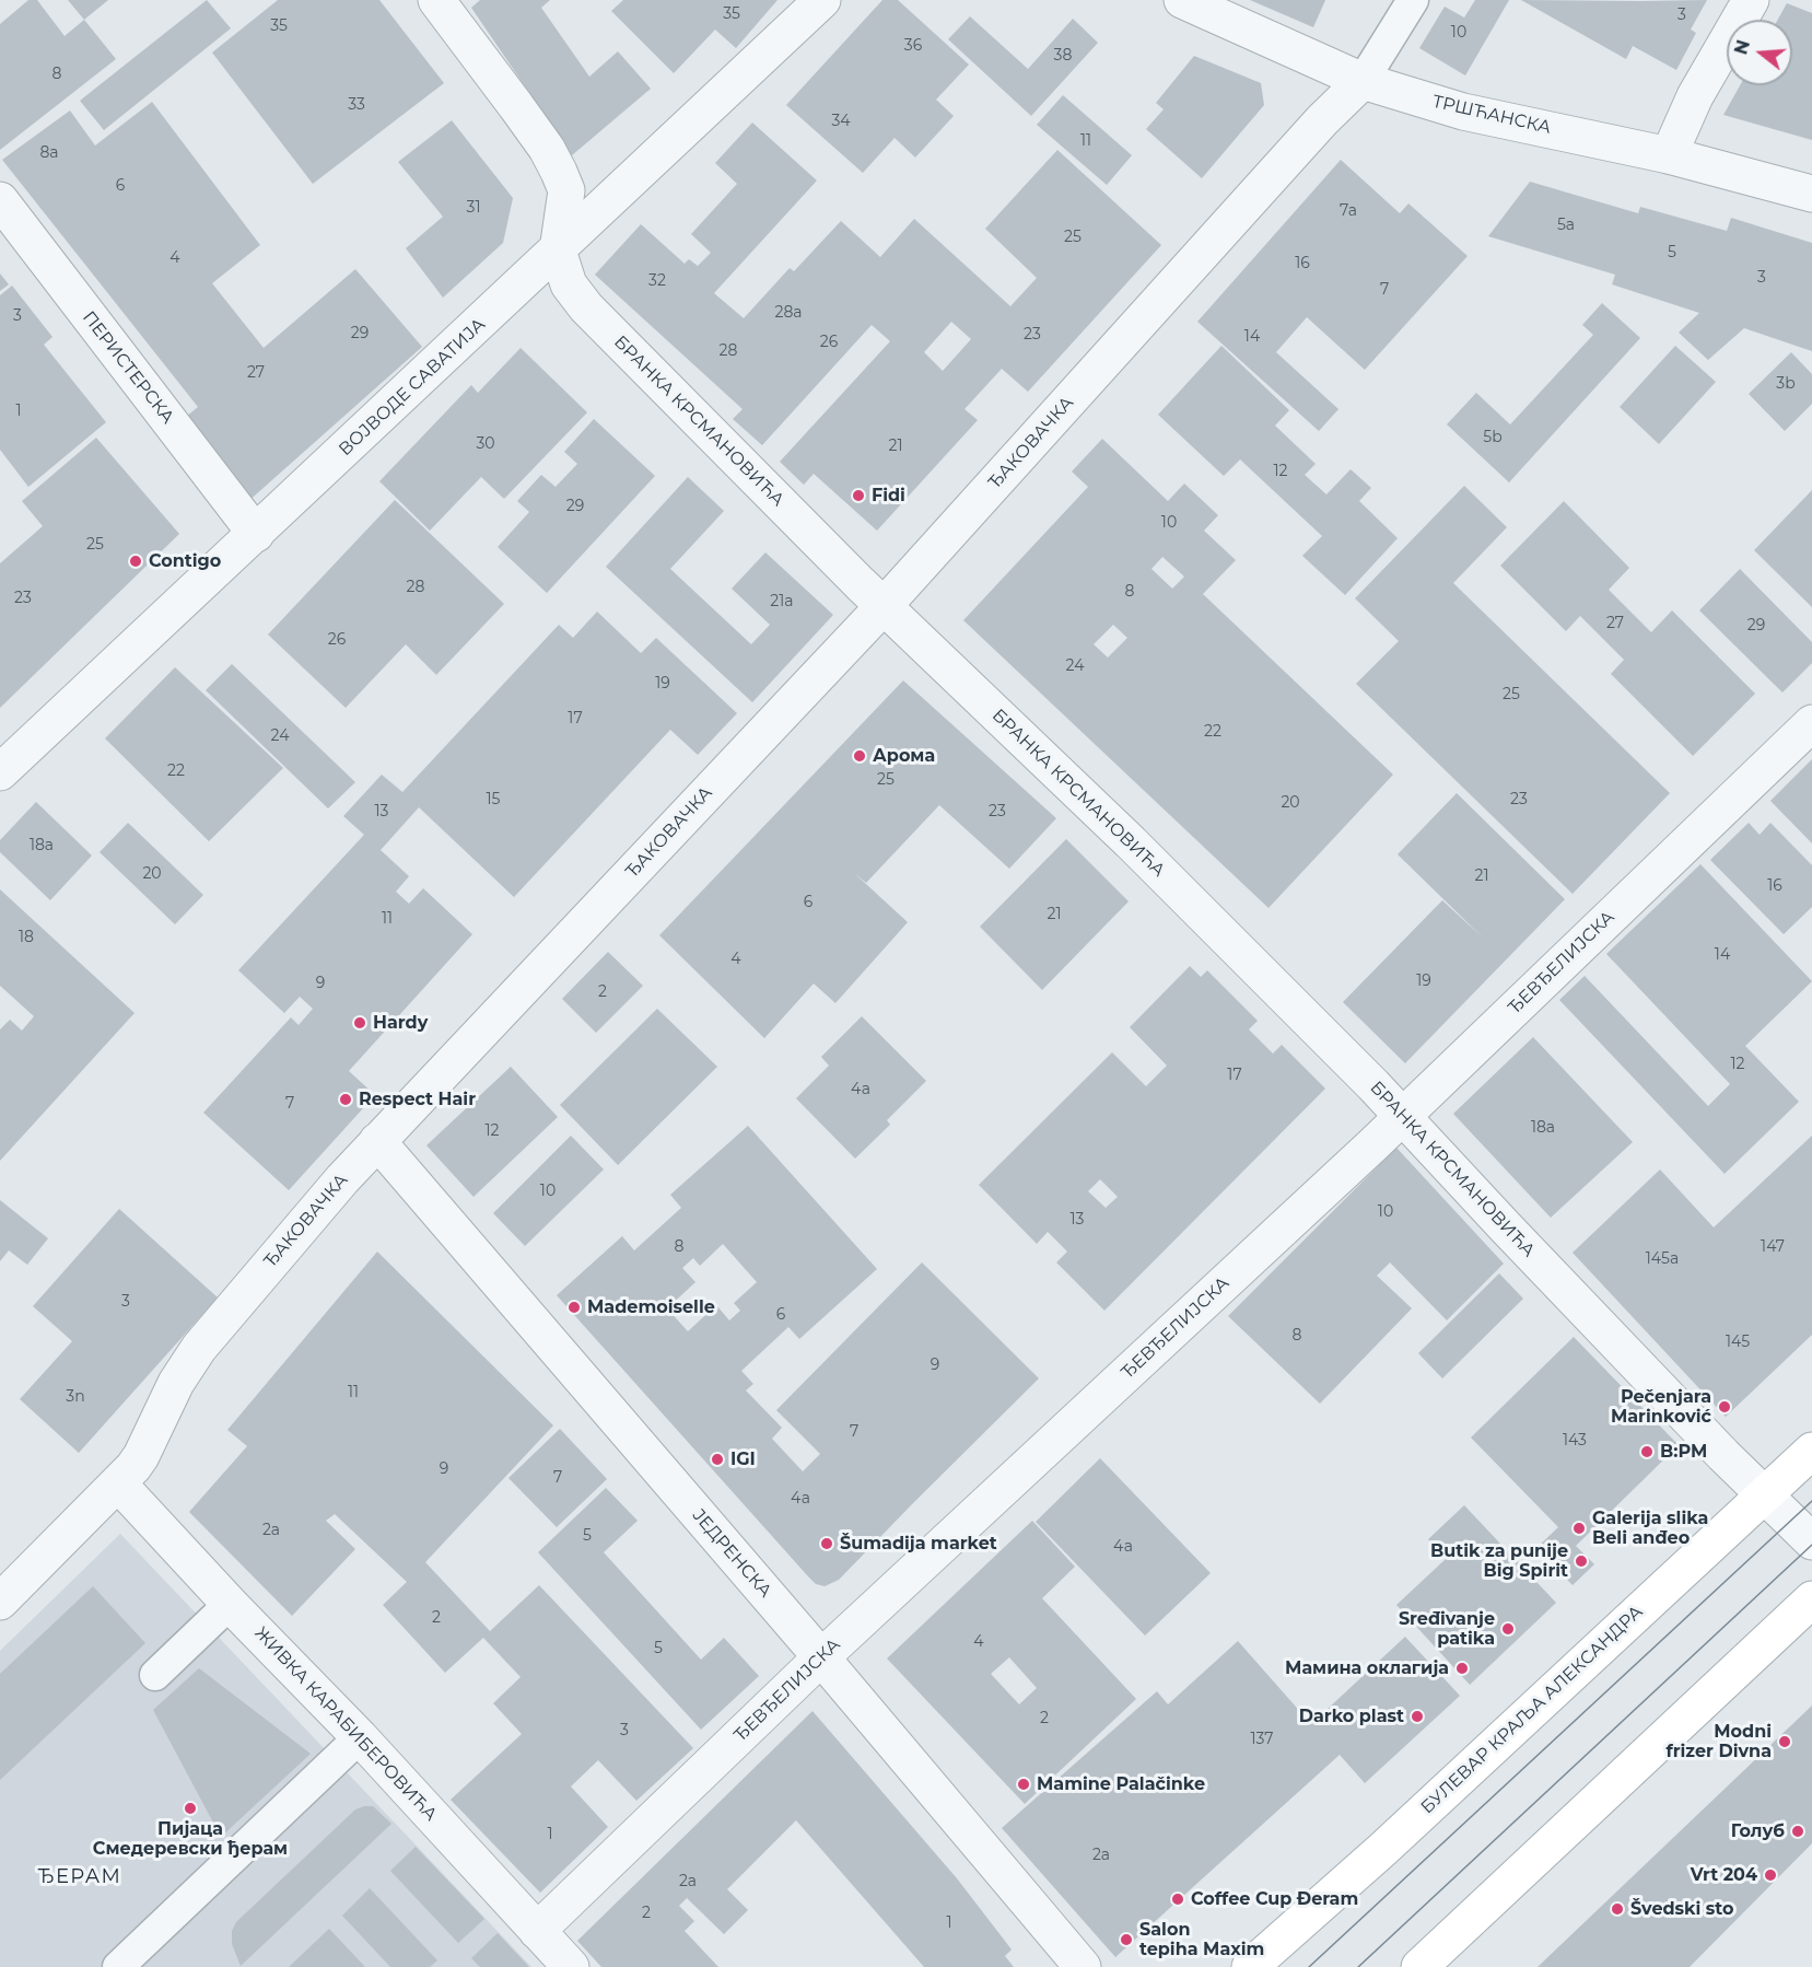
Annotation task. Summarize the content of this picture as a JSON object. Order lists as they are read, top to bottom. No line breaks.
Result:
{"streets":{"main road":["БУЛЕВАР КРАЉА АЛЕКСАНДРА"],"street":["ТРШЋАНСКА","ПЕРИСТЕРСКА","ВОЈВОДЕ САВАТИЈА","БРАНКА КРСМАНОВИЋА","ЂАКОВАЧКА","ЂЕВЂЕЛИЈСКА","ЈЕДРЕНСКА","ЖИВКА КАРАБИБЕРОВИЋА"]},"crossings":[["ТРШЋАНСКА","ЂАКОВАЧКА"],["ПЕРИСТЕРСКА","ВОЈВОДЕ САВАТИЈА"],["ВОЈВОДЕ САВАТИЈА","БРАНКА КРСМАНОВИЋА"],["БРАНКА КРСМАНОВИЋА","ЂАКОВАЧКА"],["БРАНКА КРСМАНОВИЋА","ЂЕВЂЕЛИЈСКА"],["БРАНКА КРСМАНОВИЋА","БУЛЕВАР КРАЉА АЛЕКСАНДРА"],["ЂАКОВАЧКА","ЈЕДРЕНСКА"],["ЂАКОВАЧКА","ЖИВКА КАРАБИБЕРОВИЋА"],["ЂЕВЂЕЛИЈСКА","ЈЕДРЕНСКА"],["ЂЕВЂЕЛИЈСКА","ЖИВКА КАРАБИБЕРОВИЋА"]],"districts":["ЂЕРАМ"],"places":["Fidi","Contigo","Арома","Hardy","Respect Hair","Mademoiselle","Pečenjara Marinković","B:PM","IGI","Galerija slika Beli anđeo","Šumadija market","Butik za punije Big Spirit","Sređivanje patika","Мамина оклагија","Darko plast","Modni frizer Divna","Mamine Palačinke","Пијаца Смедеревски ђерам","Голуб","Vrt 204","Coffee Cup Đeram","Švedski sto","Salon tepiha Maxim"],"house_numbers":["35","3","35","10","36","38","8","33","34","11","8a","6","31","7a","5a","25","5","4","16","3","32","7","28a","3","29","23","14","26","28","27","3b","1","5b","30","21","12","29","10","25","28","8","23","21a","27","29","26","24","19","25","17","22","24","22","25","15","23","20","13","23","18a","20","21","16","6","21","11","18","14","4","19","9","2","12","17","4a","7","18a","12","10","10","13","8","147","145a","3","6","8","145","9","11","3n","7","143","9","7","4a","2a","5","4a","2","4","5","2","3","137","1","2a","2a","2","1"],"north":"left"}
